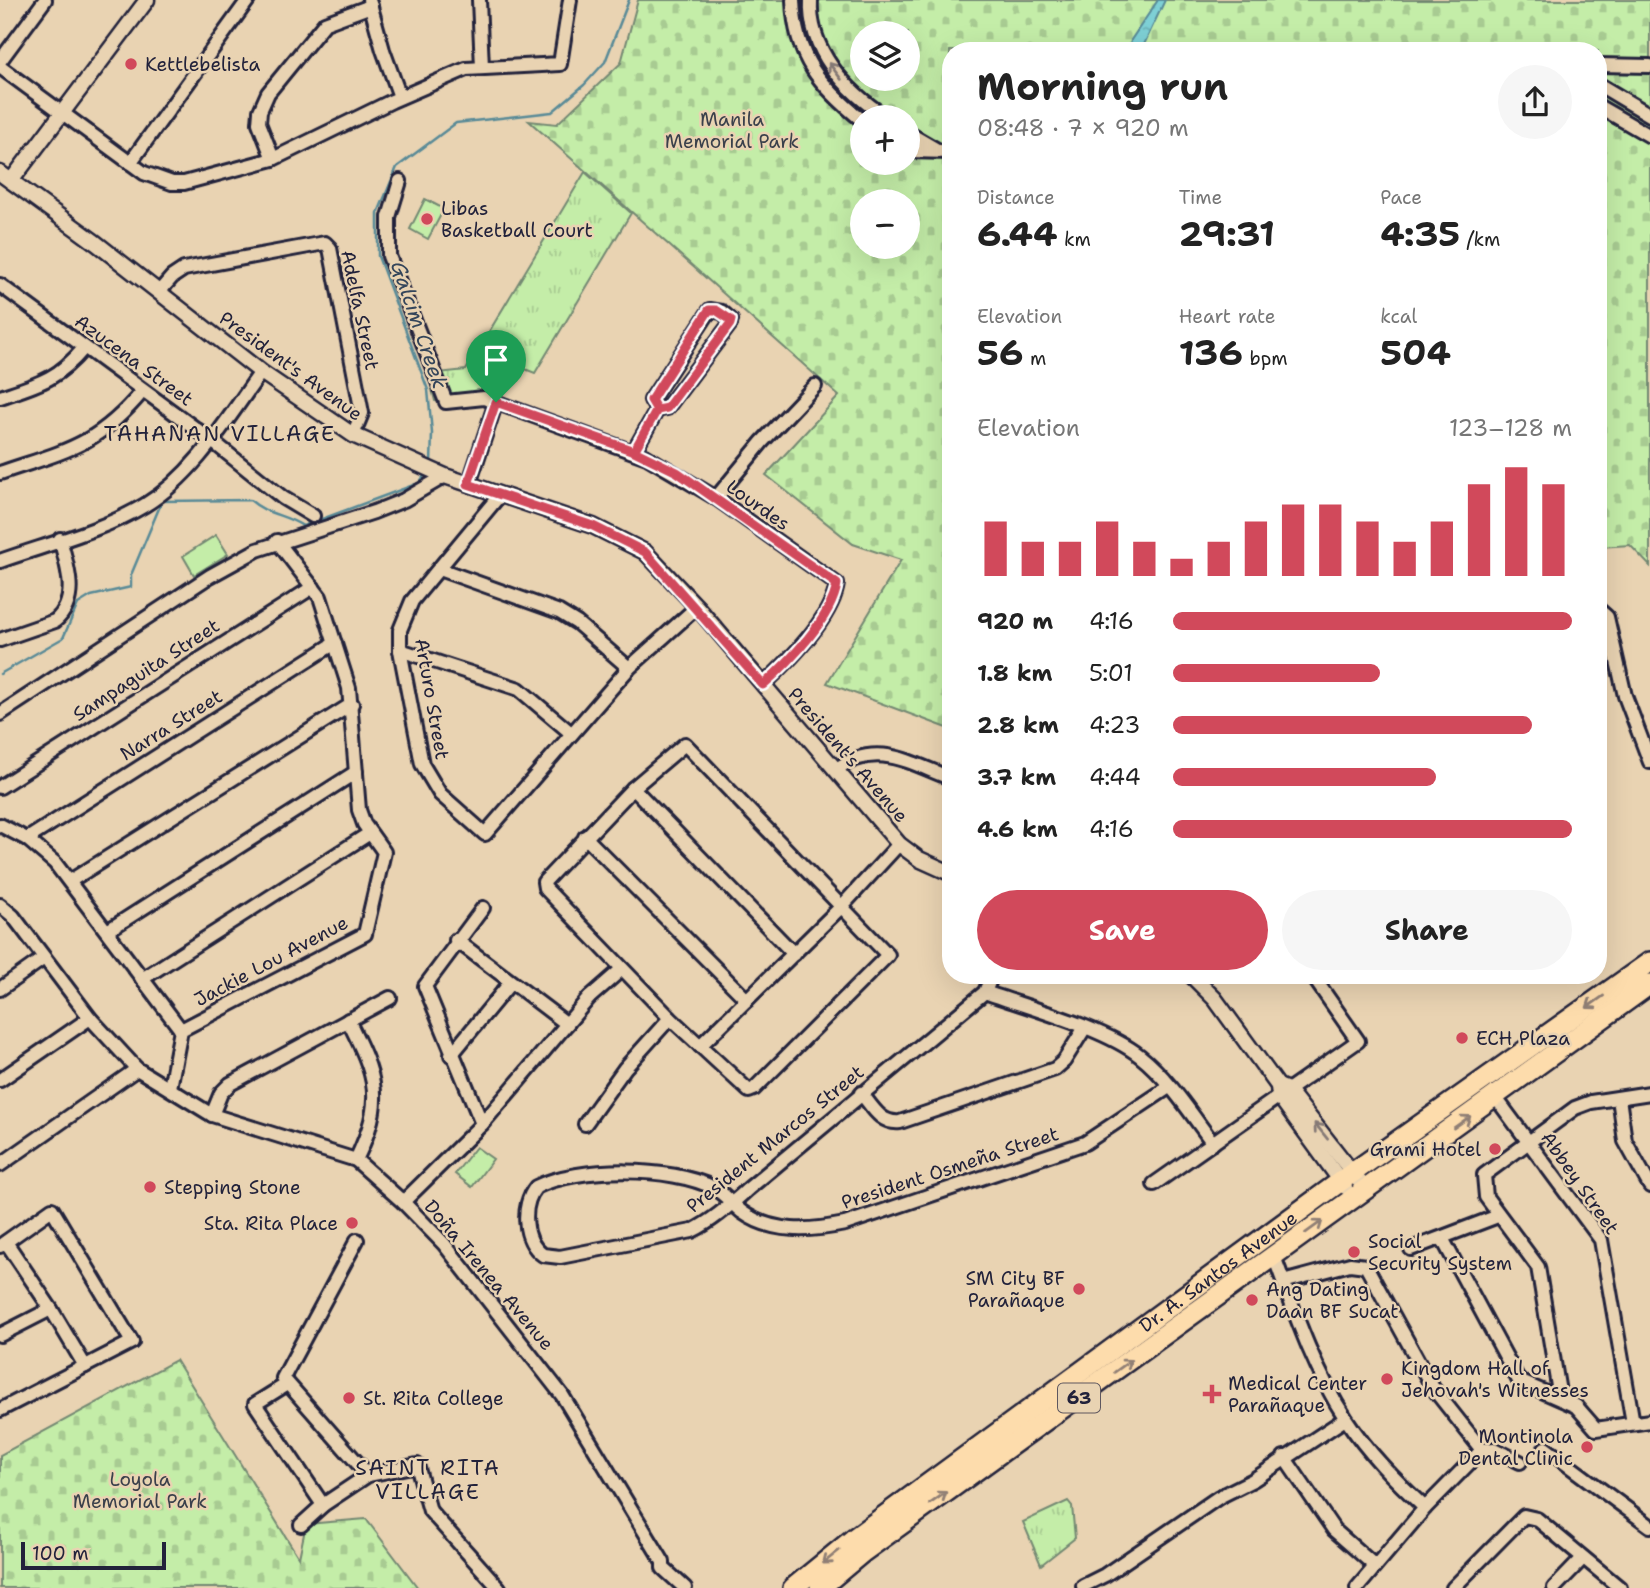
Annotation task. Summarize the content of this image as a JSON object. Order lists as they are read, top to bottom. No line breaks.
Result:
{"streets":{"main road":["Dr. A. Santos Avenue","63"],"street":["Adelfa Street","Azucena Street","President's Avenue","Lourdes","Sampaguita Street","Arturo Street","Narra Street","Jackie Lou Avenue","President Marcos Street","President Osmeña Street","Abbey Street","Doña Irenea Avenue"]},"crossings":[["Adelfa Street","President's Avenue"],["President's Avenue","Lourdes"],["President's Avenue","Arturo Street"],["Sampaguita Street","Jackie Lou Avenue"],["Narra Street","Jackie Lou Avenue"],["Jackie Lou Avenue","Doña Irenea Avenue"],["President Marcos Street","President Osmeña Street"],["Abbey Street","Dr. A. Santos Avenue"]],"districts":["TAHANAN VILLAGE","SAINT RITA VILLAGE"],"water":["Galcim Creek"],"parks":["Manila Memorial Park","Loyola Memorial Park"],"places":{"other":["Kettlebelista","Libas Basketball Court","ECH Plaza","Grami Hotel","Stepping Stone","Sta. Rita Place","Social Security System","SM City BF Parañaque","Ang Dating Daan BF Sucat","Kingdom Hall of Jehovah's Witnesses","St. Rita College","Montinola Dental Clinic"],"health":["Medical Center Parañaque"]},"scale_bar":"100 m","page":{"map_buttons":["+","−"],"heading":["Morning run","08:48 · 7 × 920 m"],"stats":[["Distance","6.44 km"],["Time","29:31"],["Pace","4:35 /km"],["Elevation","56 m"],["Heart rate","136 bpm"],["kcal","504"]],"chart":["Elevation","123–128 m"],"list":[{"name":"920 m","note":"4:16"},{"name":"1.8 km","note":"5:01"},{"name":"2.8 km","note":"4:23"},{"name":"3.7 km","note":"4:44"},{"name":"4.6 km","note":"4:16"}],"buttons":["Save","Share"],"scale":"100 m"}}
